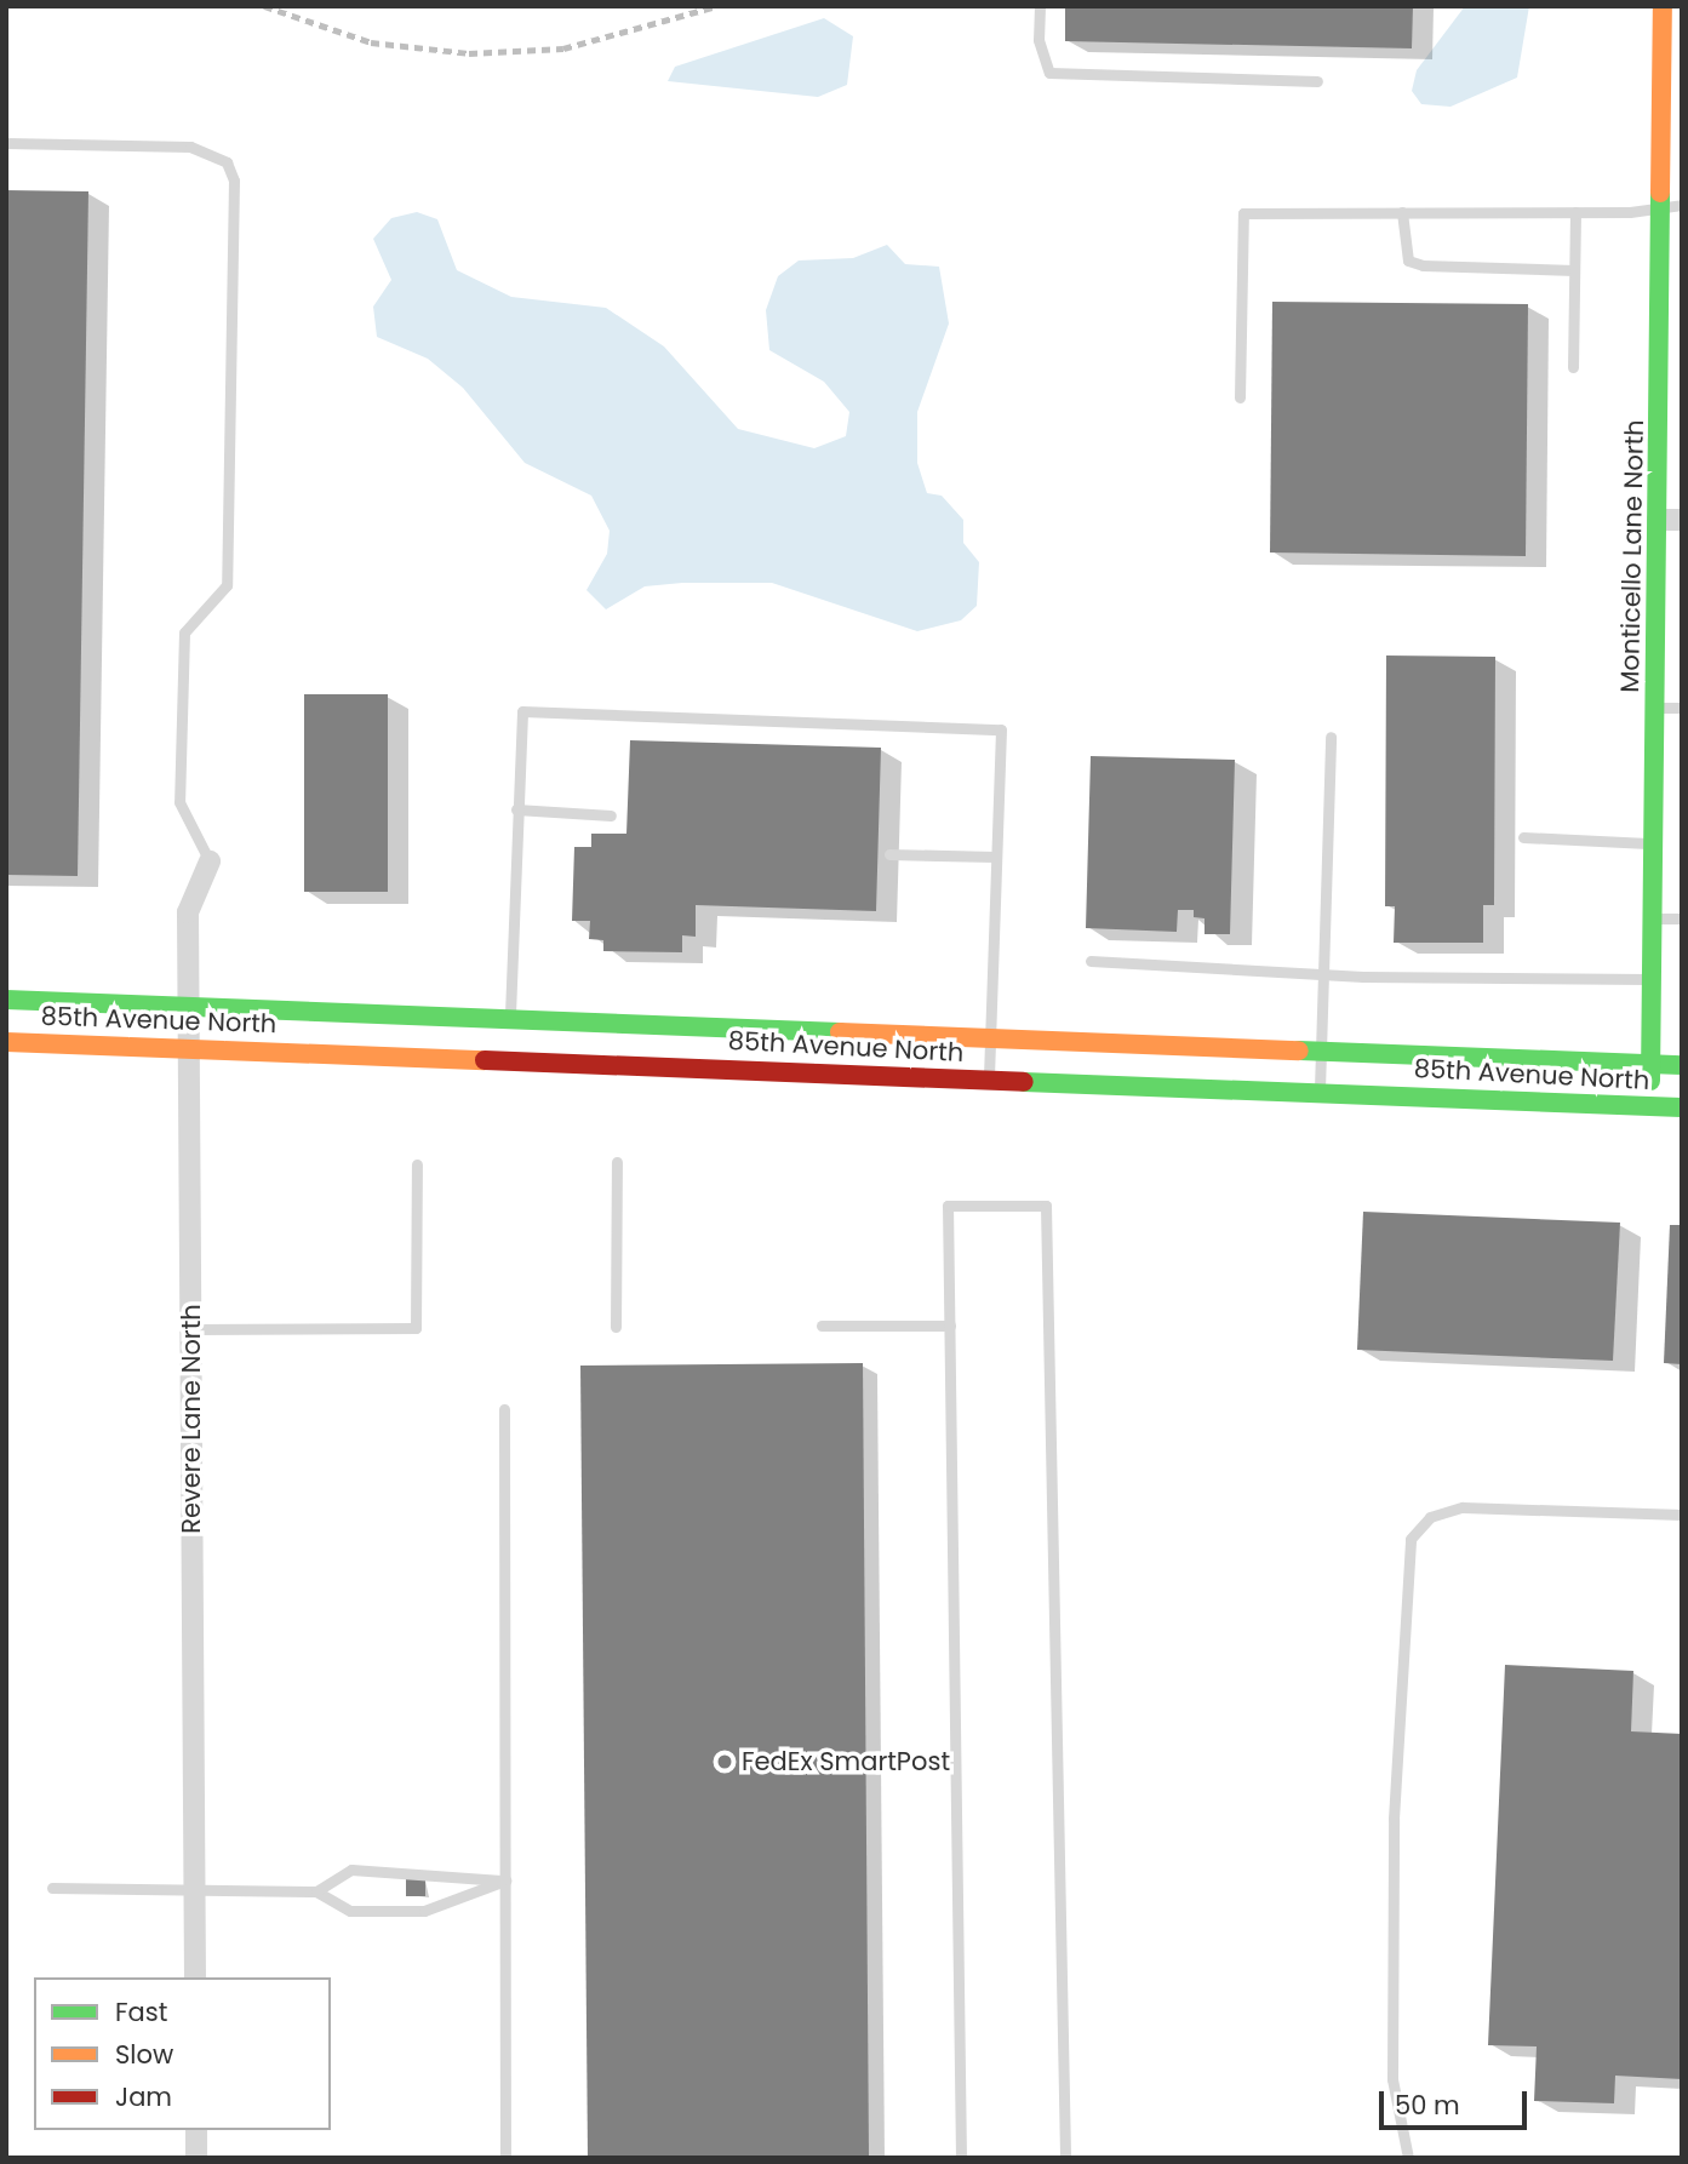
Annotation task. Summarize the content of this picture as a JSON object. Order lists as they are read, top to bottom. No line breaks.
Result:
{"streets":{"main road":["Monticello Lane North","85th Avenue North"],"street":["Revere Lane North"]},"crossings":[["Monticello Lane North","85th Avenue North"],["85th Avenue North","Revere Lane North"]],"places":["FedEx SmartPost"],"legend":["Fast","Slow","Jam"],"scale_bar":"50 m"}
